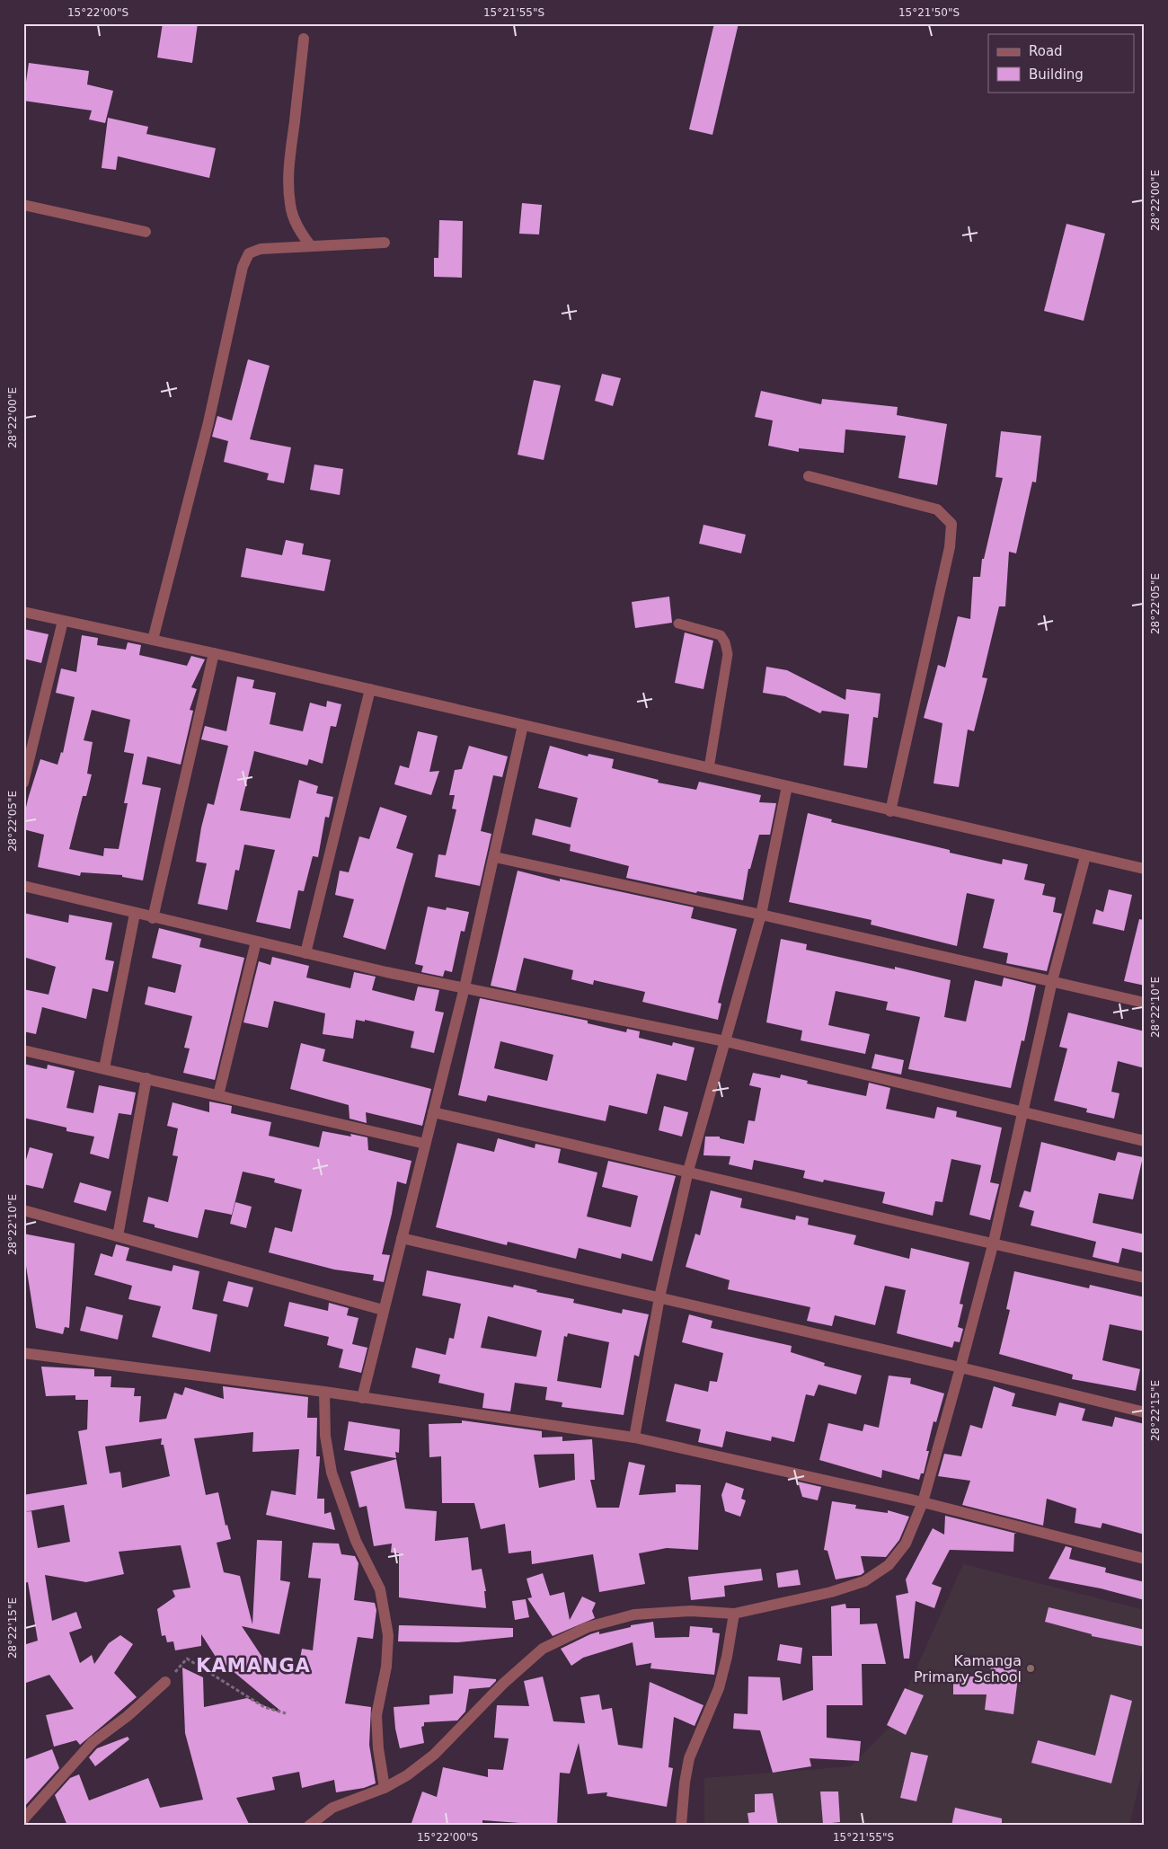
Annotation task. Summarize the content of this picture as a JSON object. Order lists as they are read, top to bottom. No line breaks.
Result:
{"districts":["KAMANGA"],"places":["Kamanga Primary School"],"legend":["Road","Building"],"coordinates":["15°22'00\"S","15°21'55\"S","15°21'50\"S","28°22'00\"E","28°22'05\"E","28°22'10\"E","28°22'15\"E"]}
